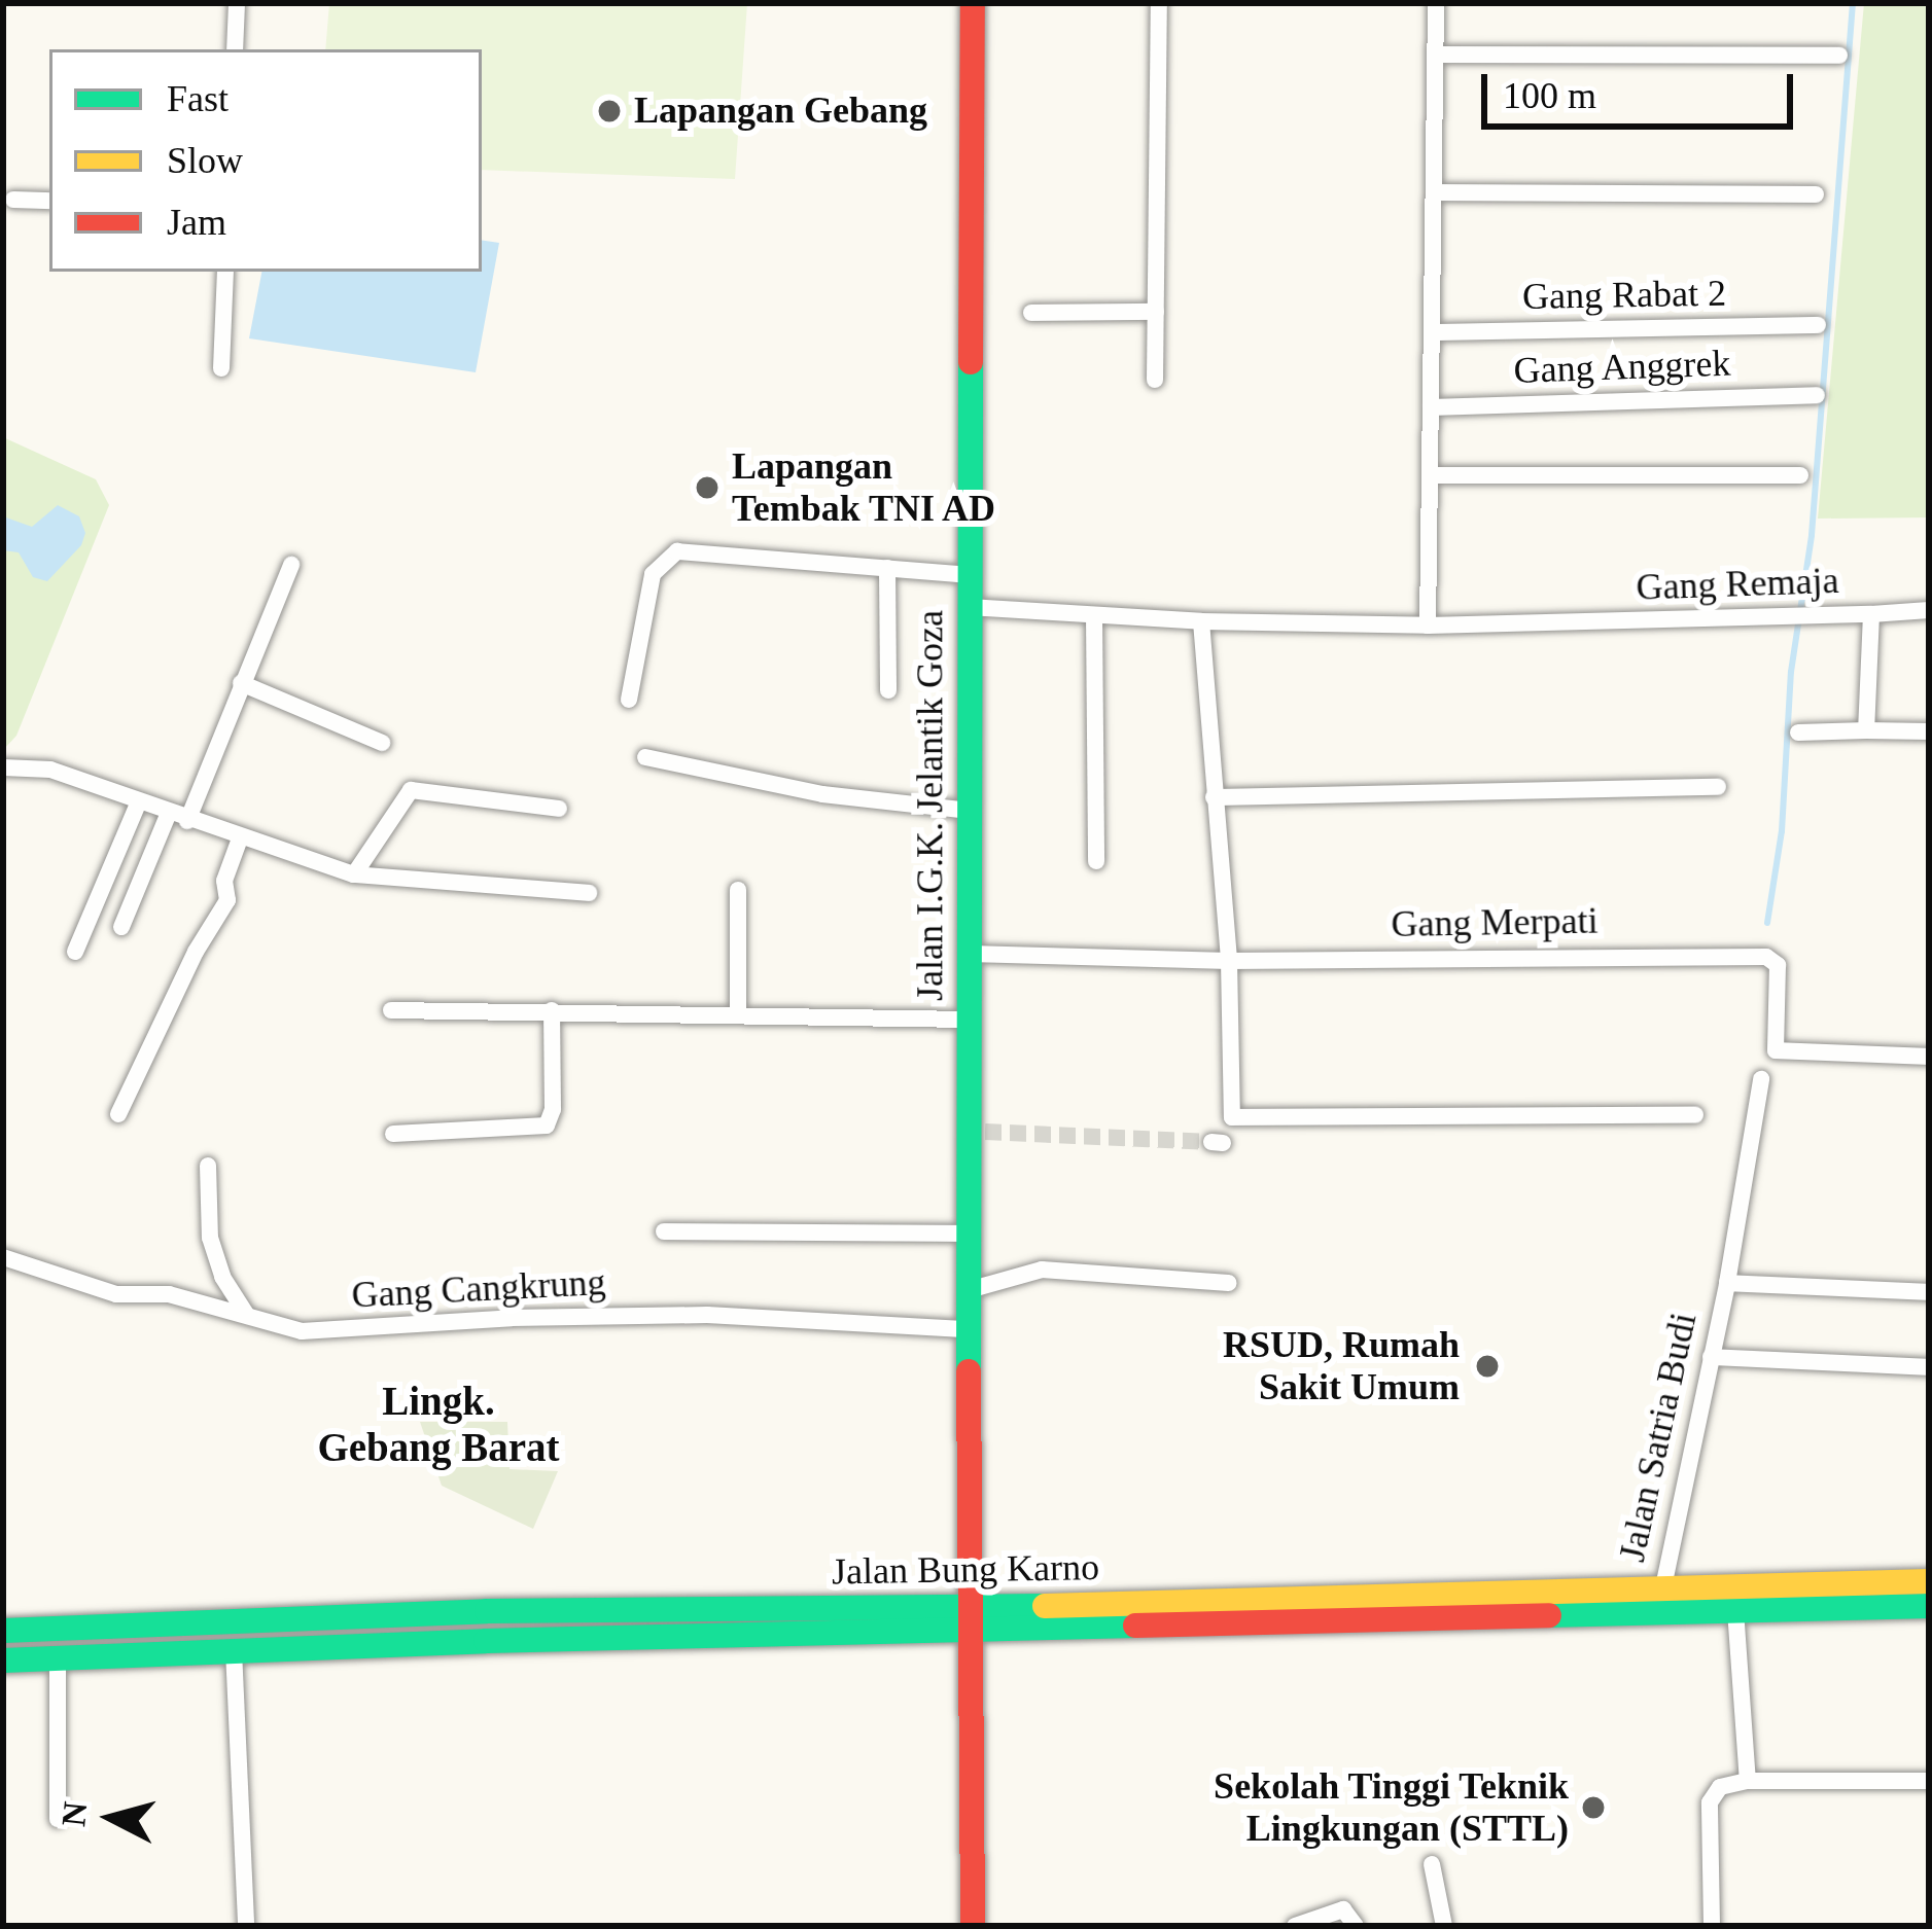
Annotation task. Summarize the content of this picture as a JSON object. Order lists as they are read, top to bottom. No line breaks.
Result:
{"streets":{"main road":["Jalan I.G.K. Jelantik Goza","Jalan Bung Karno"],"street":["Gang Rabat 2","Gang Anggrek","Gang Remaja","Gang Merpati","Gang Cangkrung","Jalan Satria Budi"]},"crossings":[["Gang Remaja","Jalan I.G.K. Jelantik Goza"],["Jalan I.G.K. Jelantik Goza","Gang Merpati"],["Jalan I.G.K. Jelantik Goza","Gang Cangkrung"],["Jalan I.G.K. Jelantik Goza","Jalan Bung Karno"],["Jalan Satria Budi","Jalan Bung Karno"]],"districts":["Lingk. Gebang Barat"],"places":["Lapangan Gebang","Lapangan Tembak TNI AD","RSUD, Rumah Sakit Umum","Sekolah Tinggi Teknik Lingkungan (STTL)"],"legend":["Fast","Slow","Jam"],"scale_bar":"100 m","north":"left"}
